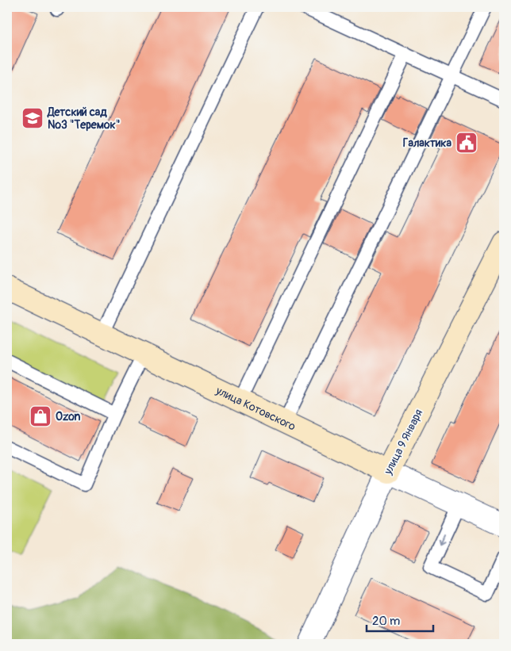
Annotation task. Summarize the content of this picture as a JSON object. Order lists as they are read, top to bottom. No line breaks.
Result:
{"streets":{"street":["улица Котовского","улица 9 Января"]},"crossings":[["улица Котовского","улица 9 Января"]],"places":{"school or university":["Детский сад №3 \"Теремок\""],"public building":["Галактика"],"shop":["Ozon"]},"scale_bar":"20 m"}
